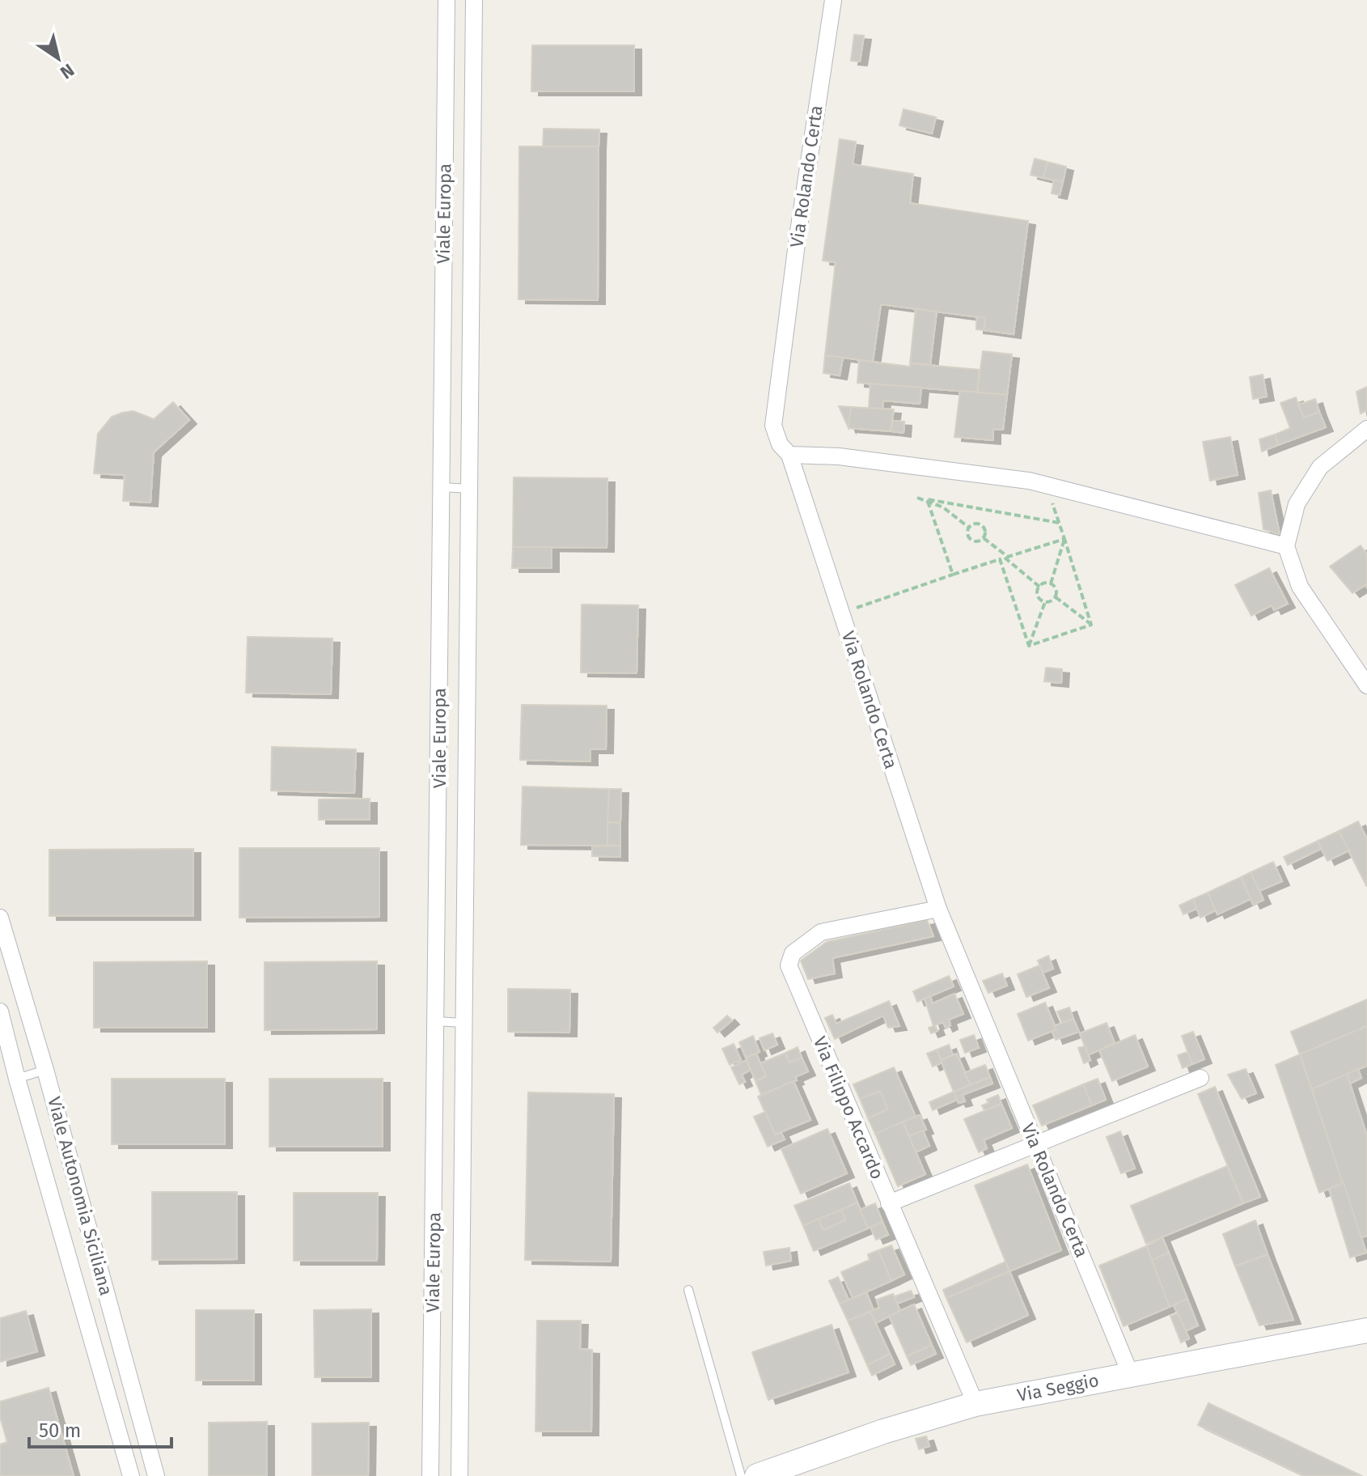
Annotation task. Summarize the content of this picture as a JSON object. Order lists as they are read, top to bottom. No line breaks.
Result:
{"streets":{"street":["Via Rolando Certa","Viale Europa","Via Filippo Accardo","Viale Autonomia Siciliana","Via Seggio"]},"crossings":[["Via Rolando Certa","Via Filippo Accardo"],["Via Rolando Certa","Via Seggio"],["Via Filippo Accardo","Via Seggio"]],"scale_bar":"50 m","north":"bottom right"}
